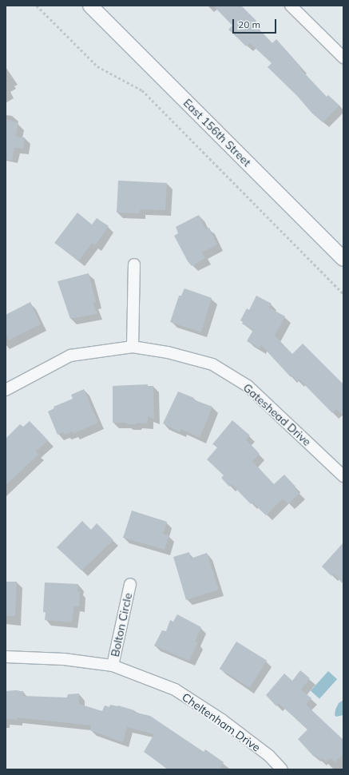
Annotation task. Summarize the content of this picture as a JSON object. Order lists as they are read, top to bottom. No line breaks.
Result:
{"streets":{"street":["East 156th Street","Gateshead Drive","Bolton Circle","Cheltenham Drive"]},"crossings":[["Bolton Circle","Cheltenham Drive"]],"scale_bar":"20 m"}
